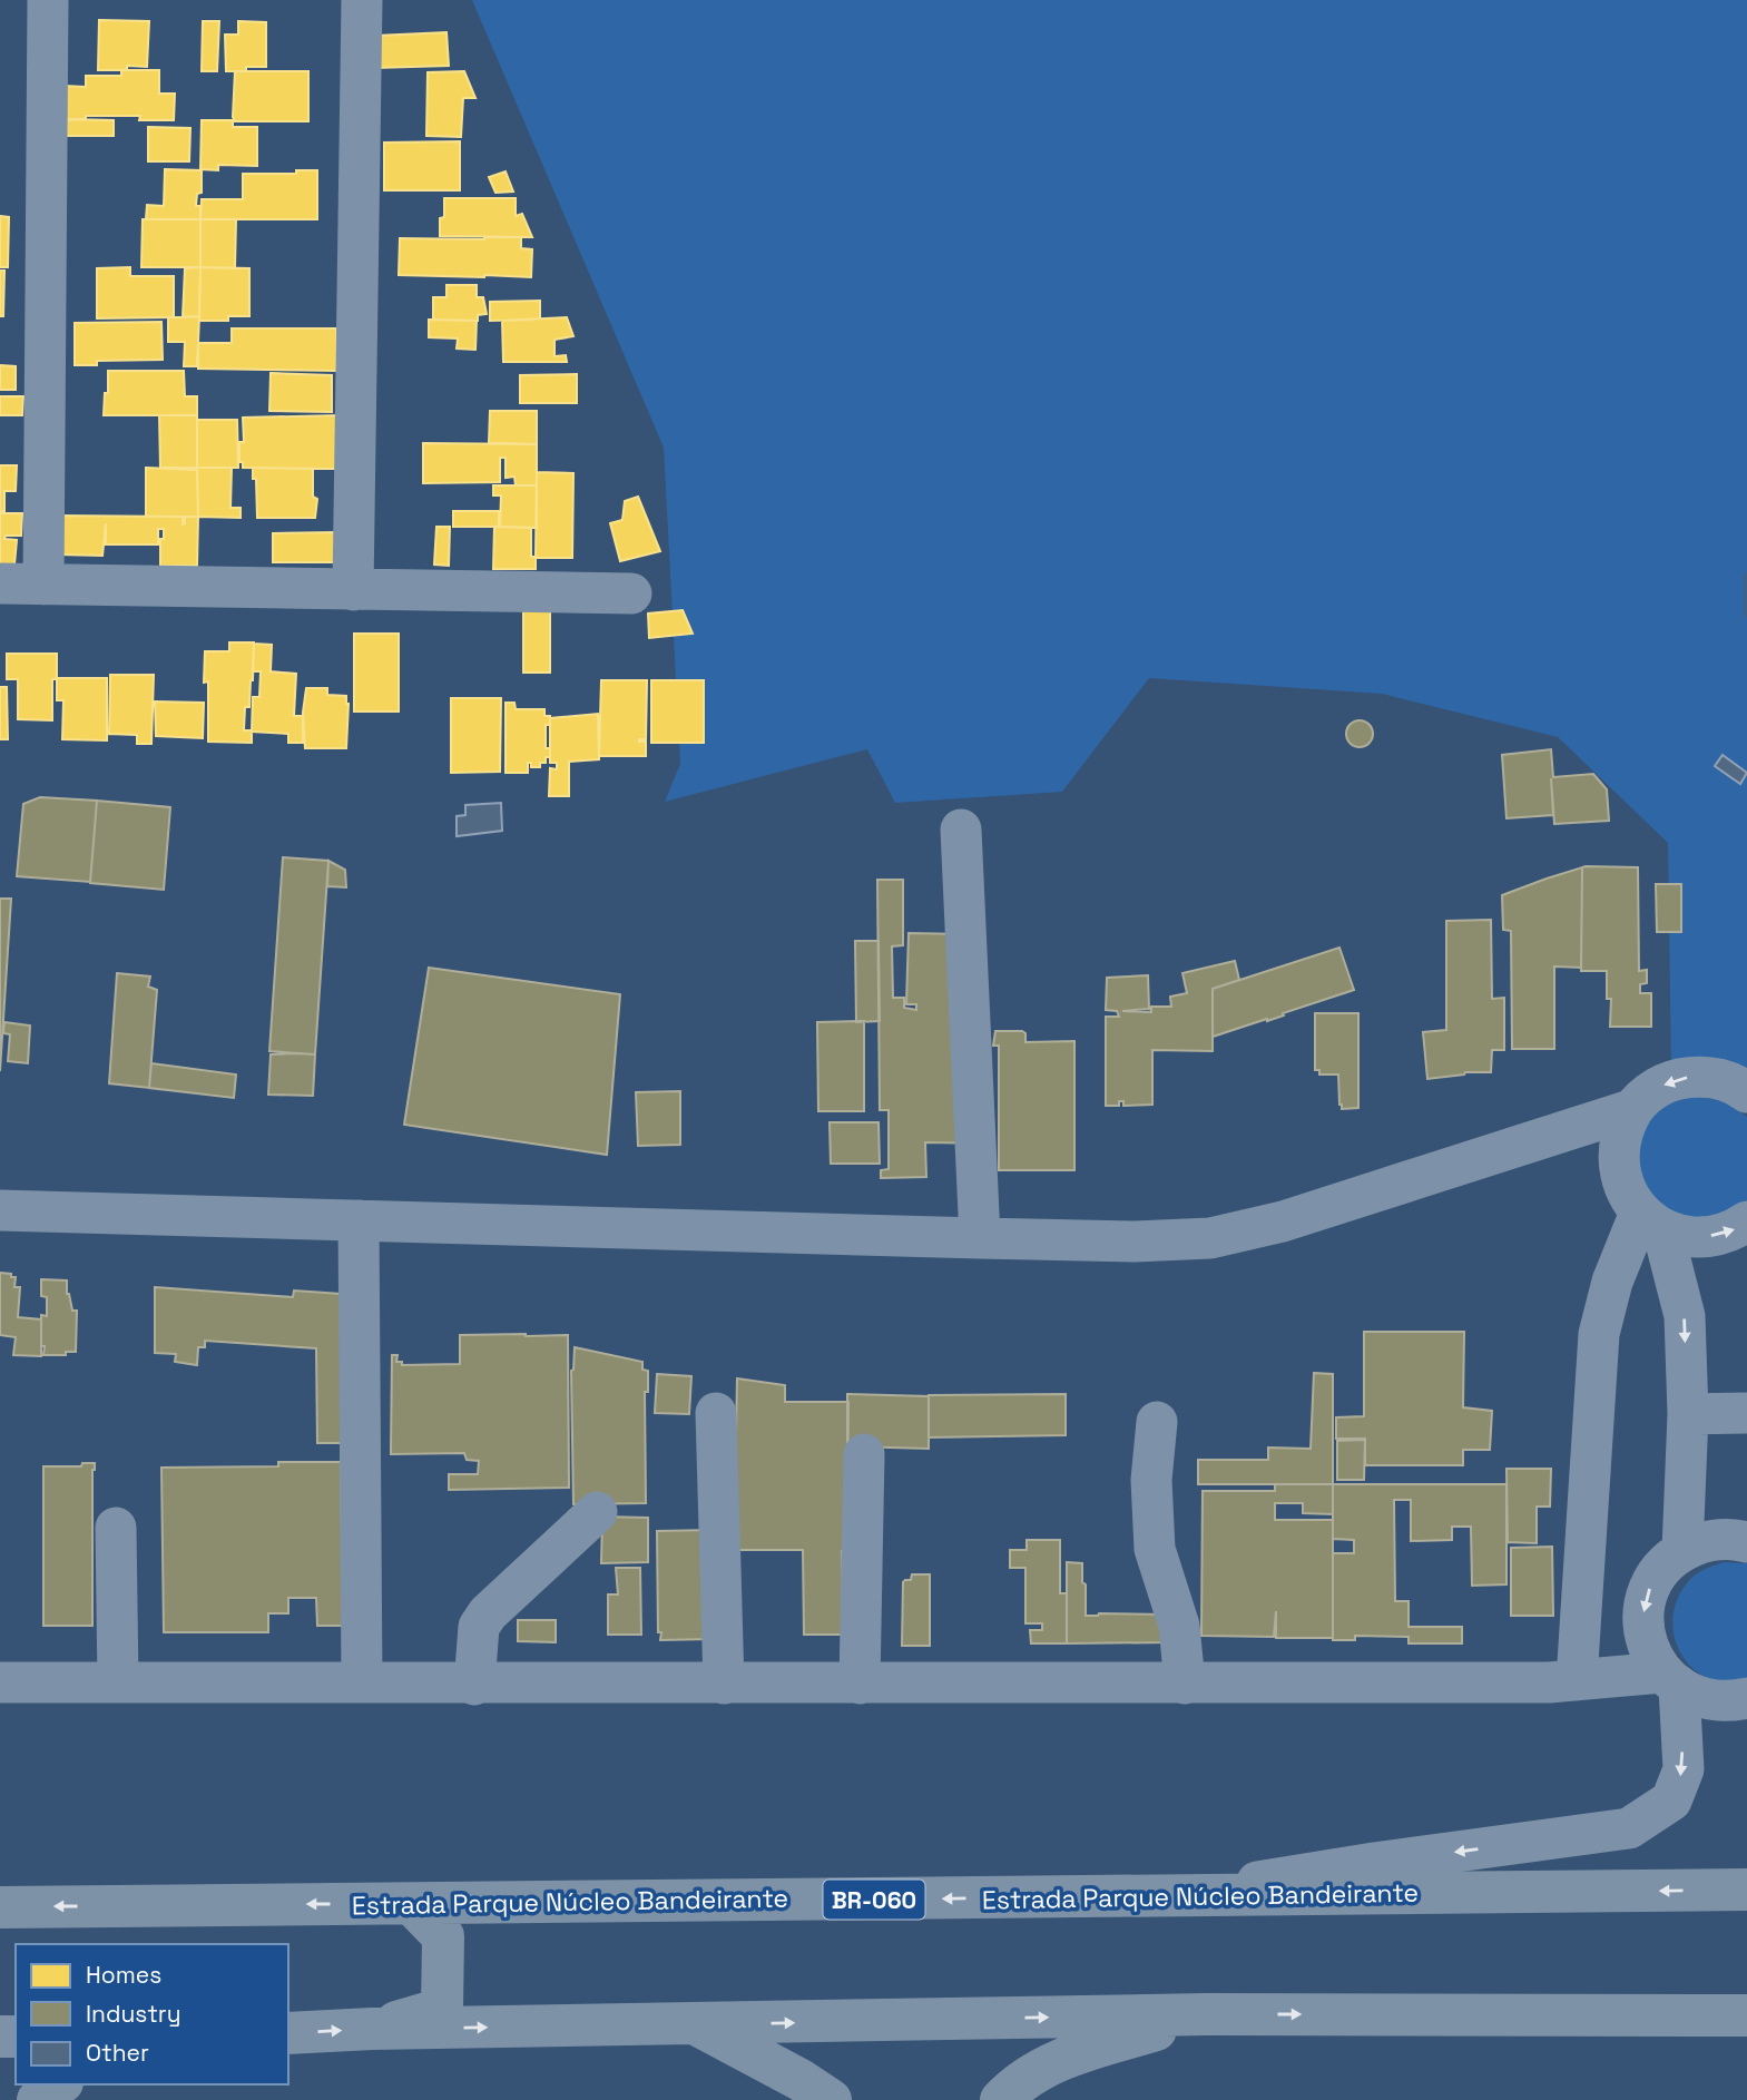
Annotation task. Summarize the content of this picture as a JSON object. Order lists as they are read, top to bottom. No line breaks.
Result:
{"streets":{"highway":["Estrada Parque Núcleo Bandeirante","BR-060"]},"legend":["Homes","Industry","Other"]}
